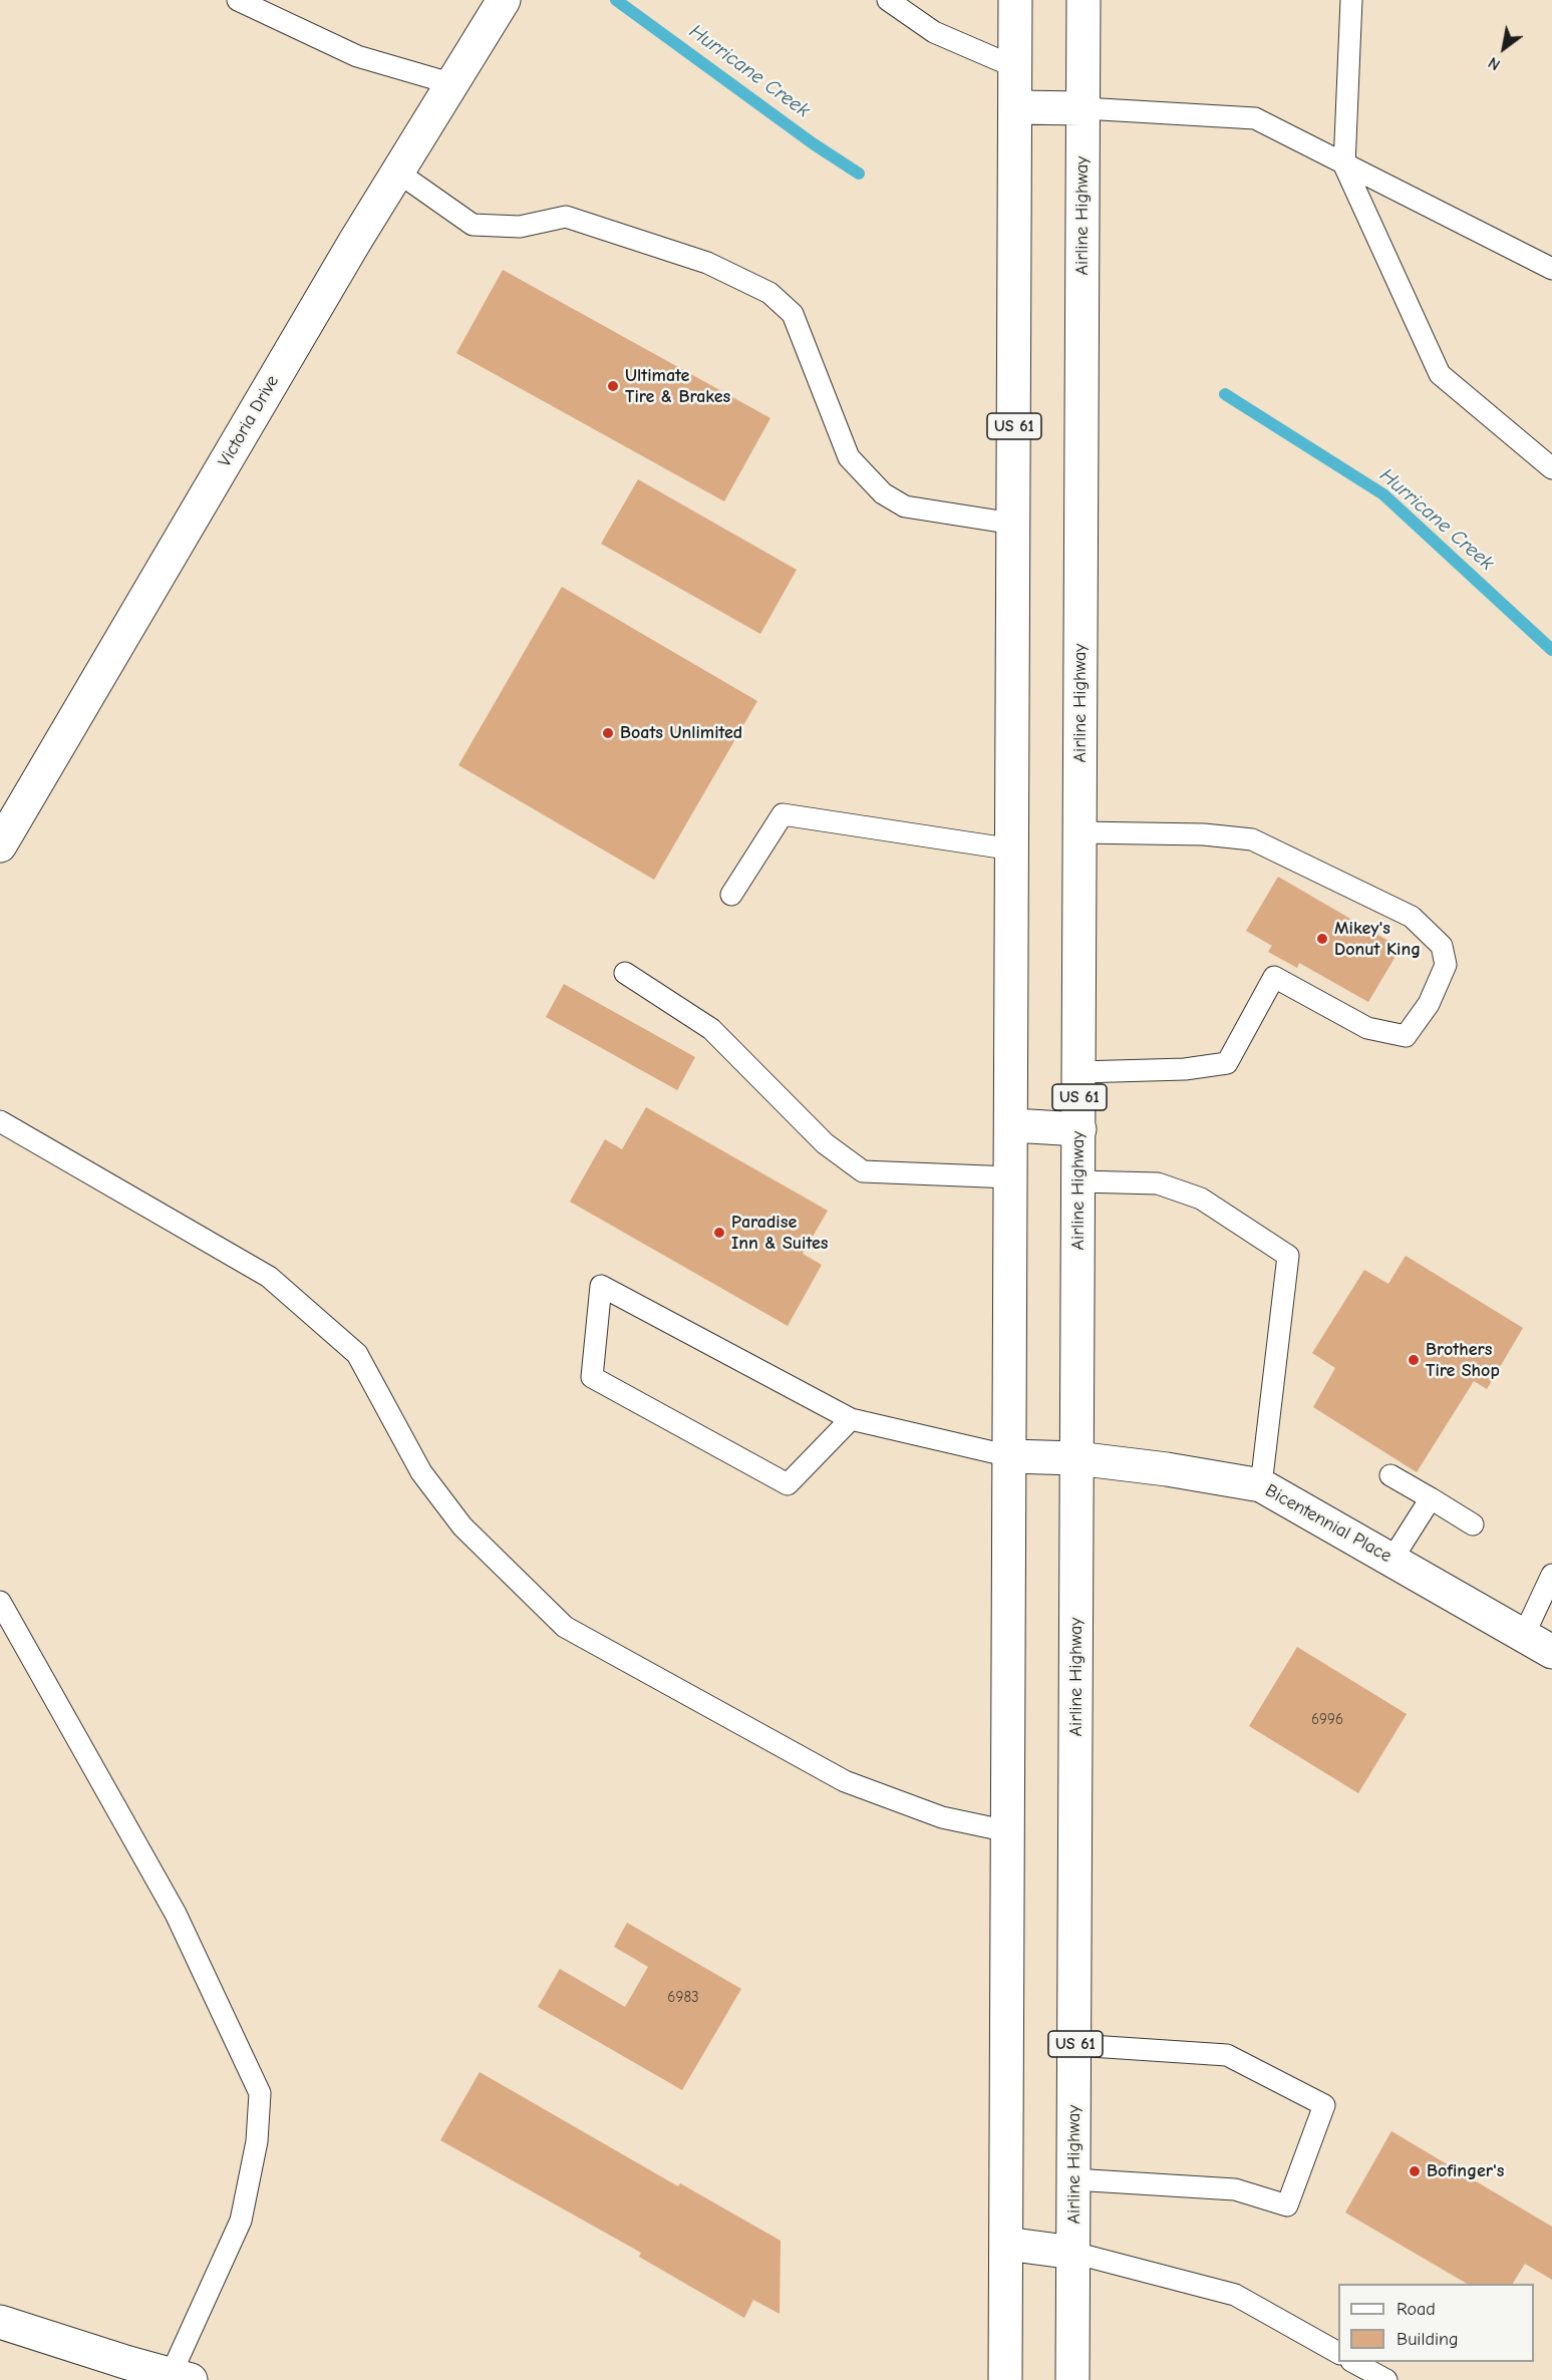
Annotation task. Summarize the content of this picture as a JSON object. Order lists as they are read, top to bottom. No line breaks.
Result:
{"streets":{"main road":["Airline Highway","Victoria Drive","US 61","Bicentennial Place"]},"crossings":[["Airline Highway","Bicentennial Place"],["US 61","Bicentennial Place"]],"water":["Hurricane Creek"],"places":["Ultimate Tire & Brakes","Boats Unlimited","Mikey's Donut King","Paradise Inn & Suites","Brothers Tire Shop","Bofinger's"],"house_numbers":["6996","6983"],"legend":["Road","Building"],"north":"bottom left"}
